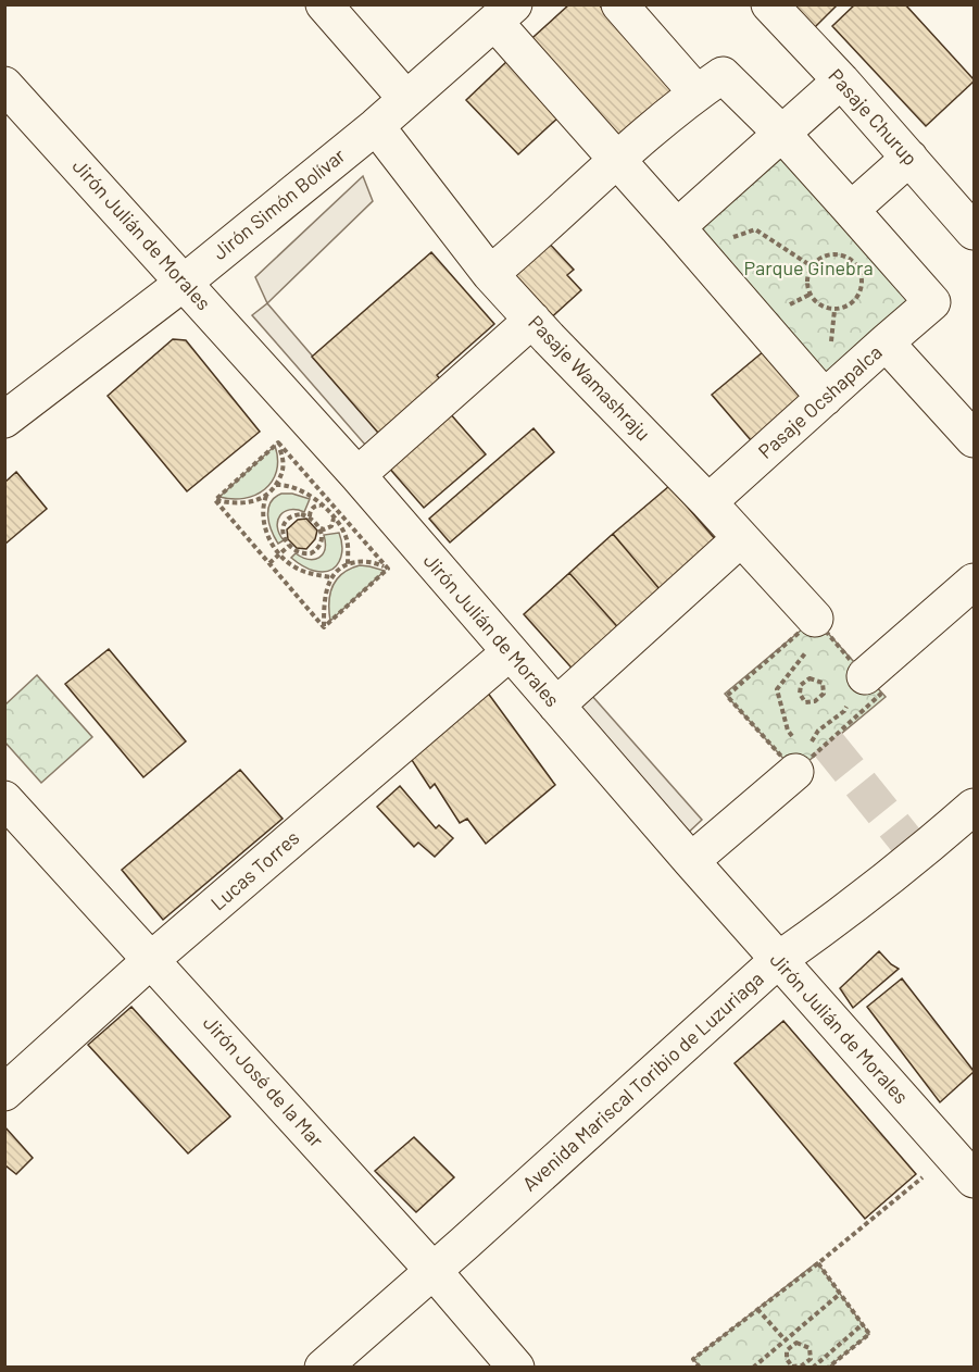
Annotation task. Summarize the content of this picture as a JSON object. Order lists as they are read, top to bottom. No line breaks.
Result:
{"streets":{"street":["Pasaje Churup","Jirón Simón Bolívar","Jirón Julián de Morales","Pasaje Wamashraju","Pasaje Ocshapalca","Lucas Torres","Jirón José de la Mar","Avenida Mariscal Toribio de Luzuriaga"]},"crossings":[["Jirón Simón Bolívar","Jirón Julián de Morales"],["Jirón Simón Bolívar","Pasaje Wamashraju"],["Jirón Julián de Morales","Lucas Torres"],["Jirón Julián de Morales","Avenida Mariscal Toribio de Luzuriaga"],["Pasaje Wamashraju","Pasaje Ocshapalca"],["Lucas Torres","Jirón José de la Mar"],["Jirón José de la Mar","Avenida Mariscal Toribio de Luzuriaga"]],"parks":["Parque Ginebra"]}
